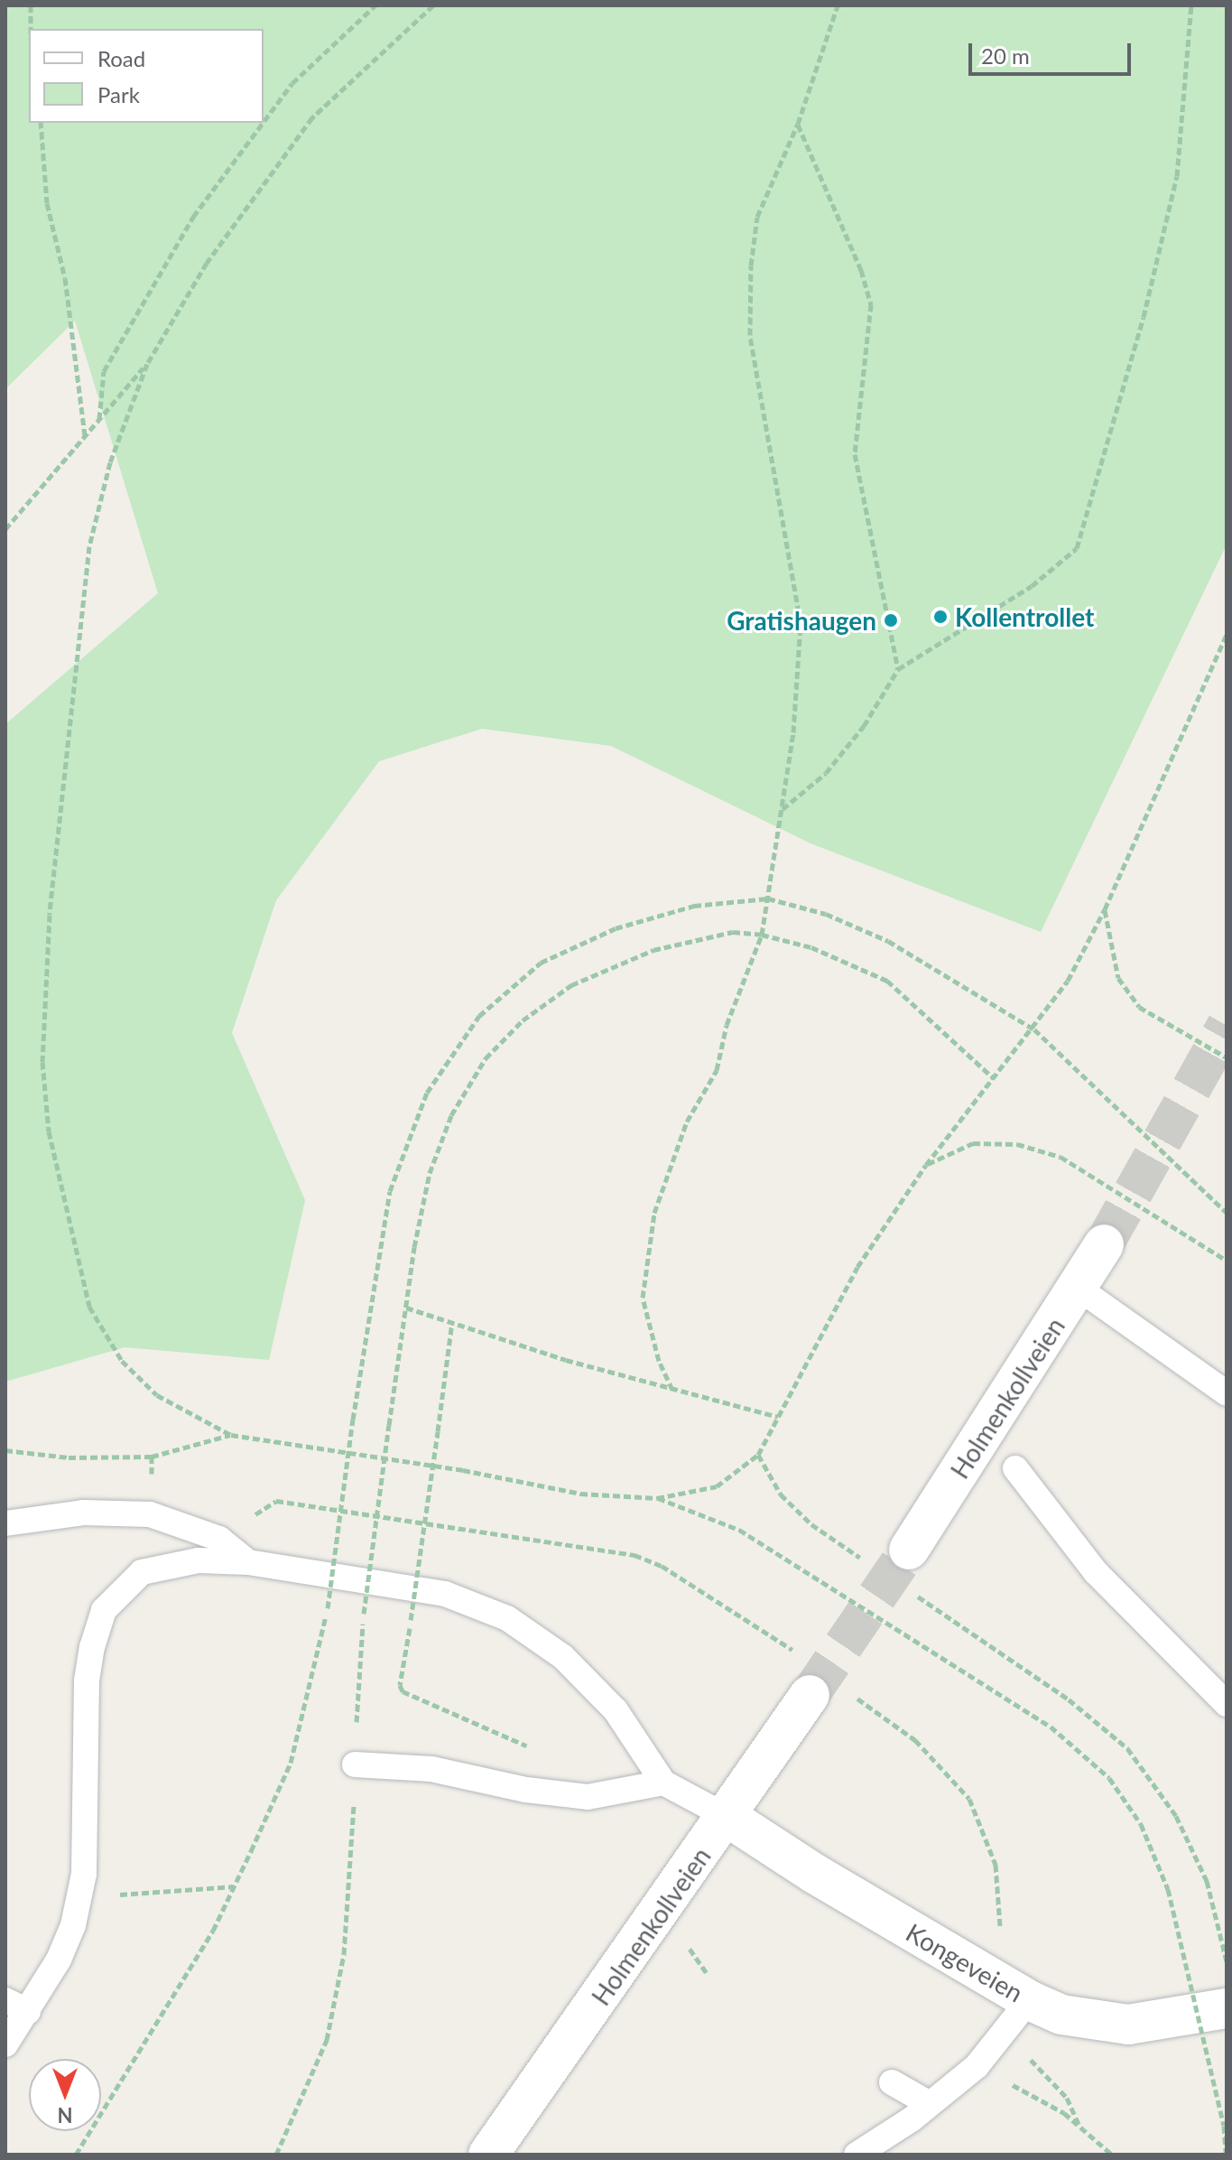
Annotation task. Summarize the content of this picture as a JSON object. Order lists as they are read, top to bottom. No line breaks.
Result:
{"streets":{"main road":["Holmenkollveien","Kongeveien"]},"crossings":[["Holmenkollveien","Kongeveien"]],"places":["Kollentrollet","Gratishaugen"],"legend":["Road","Park"],"scale_bar":"20 m","north":"bottom"}
